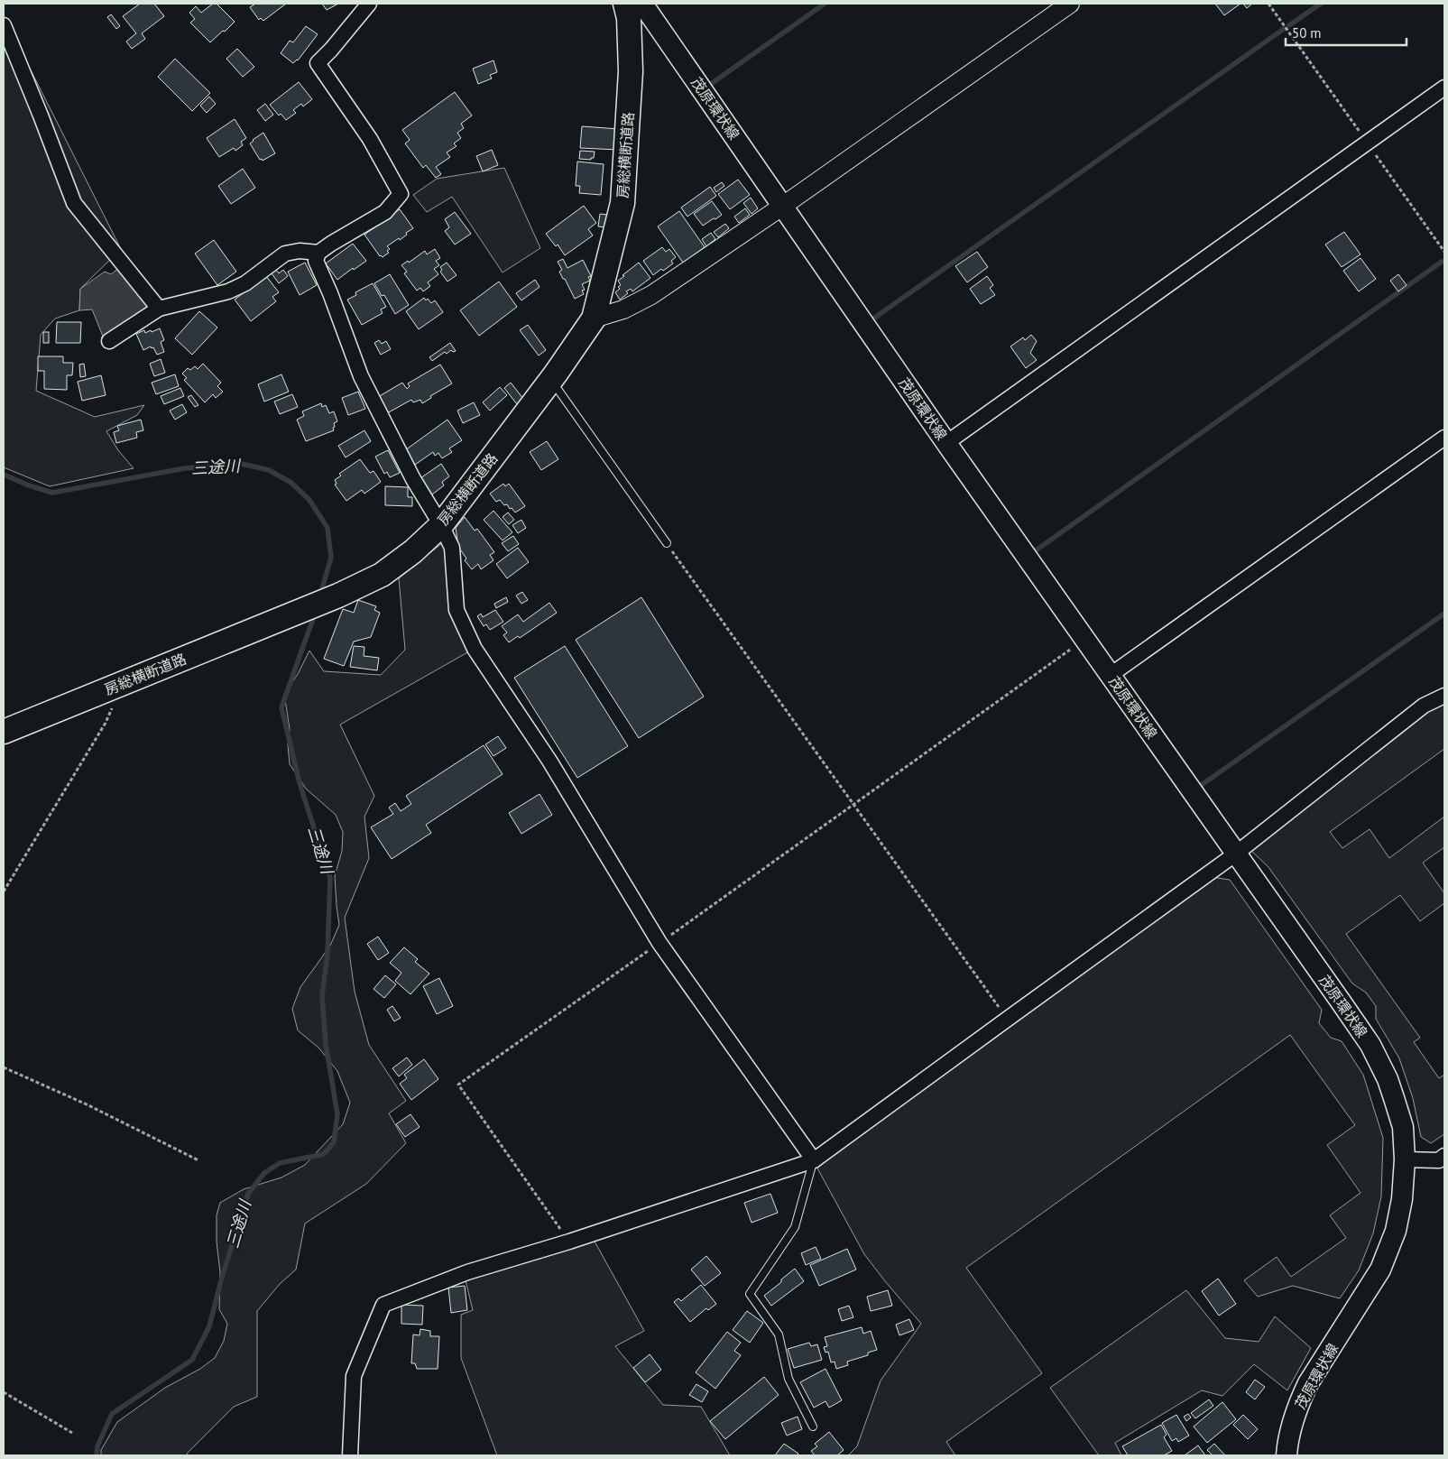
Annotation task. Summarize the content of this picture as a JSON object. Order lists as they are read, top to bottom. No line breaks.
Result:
{"streets":{"highway":["房総横断道路"],"main road":["茂原環状線"]},"water":["三途川"],"scale_bar":"50 m"}
